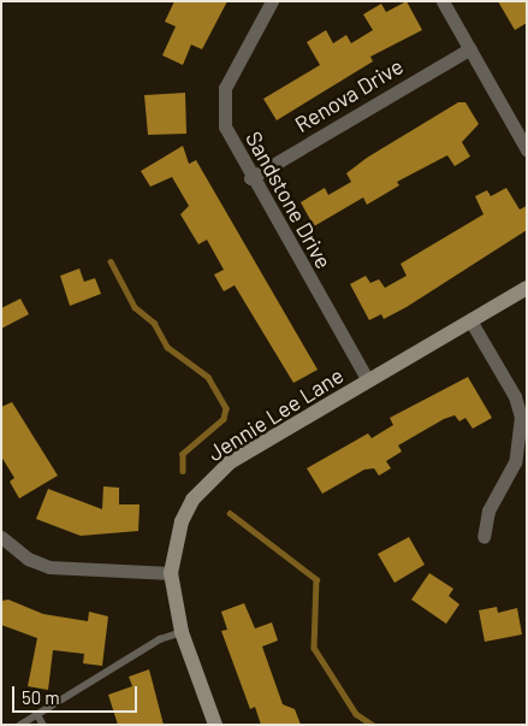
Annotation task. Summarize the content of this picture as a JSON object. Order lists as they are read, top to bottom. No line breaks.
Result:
{"streets":{"street":["Renova Drive","Sandstone Drive","Jennie Lee Lane"]},"crossings":[["Renova Drive","Sandstone Drive"],["Sandstone Drive","Jennie Lee Lane"]],"scale_bar":"50 m"}
